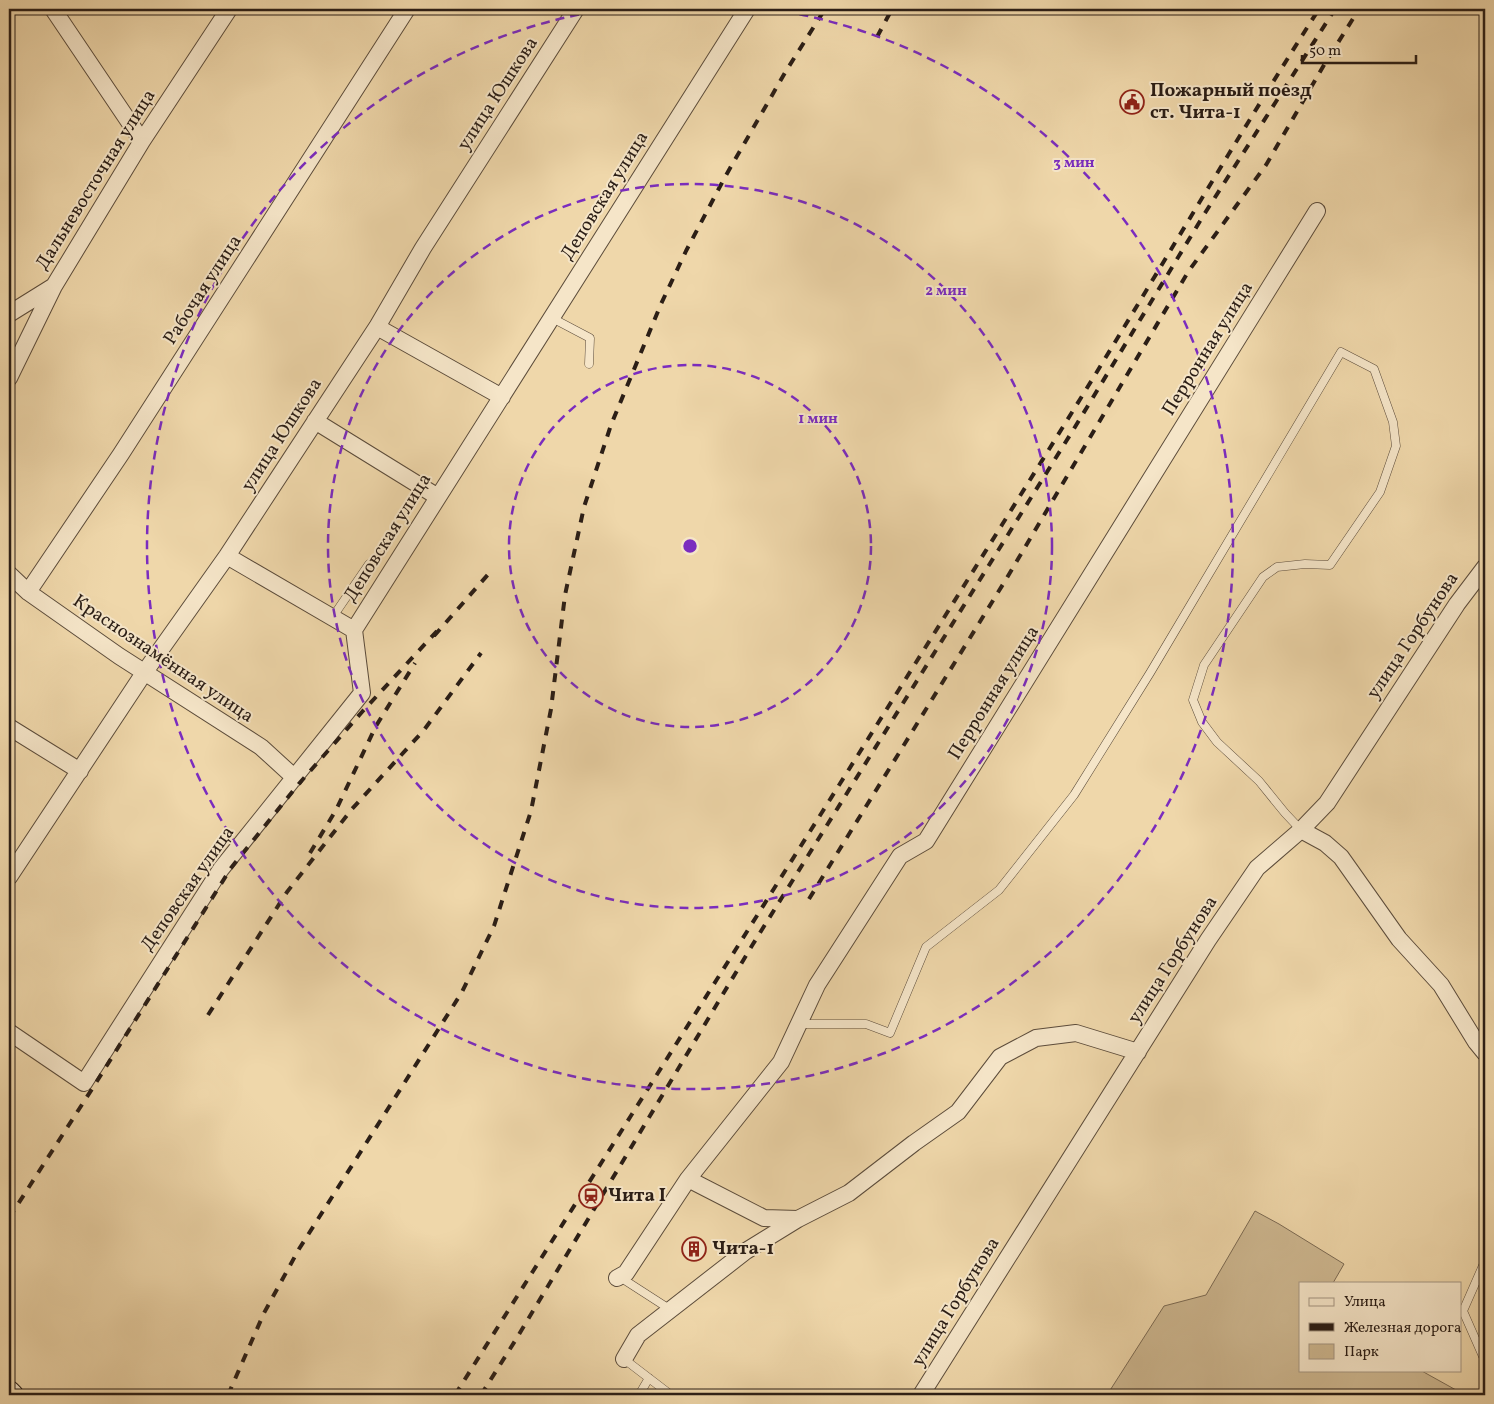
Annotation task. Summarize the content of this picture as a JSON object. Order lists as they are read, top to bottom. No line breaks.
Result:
{"streets":{"street":["улица Юшкова","Дальневосточная улица","Деповская улица","Рабочая улица","Перронная улица","улица Горбунова","Краснознамённая улица"]},"crossings":[["улица Юшкова","Краснознамённая улица"],["Деповская улица","Краснознамённая улица"],["Рабочая улица","Краснознамённая улица"]],"places":{"public building":["Пожарный поезд ст. Чита-1"],"station":["Чита I"],"building":["Чита-1"]},"legend":["Улица","Железная дорога","Парк"],"scale_bar":"50 m","rings":["3 мин","2 мин","1 мин"]}
